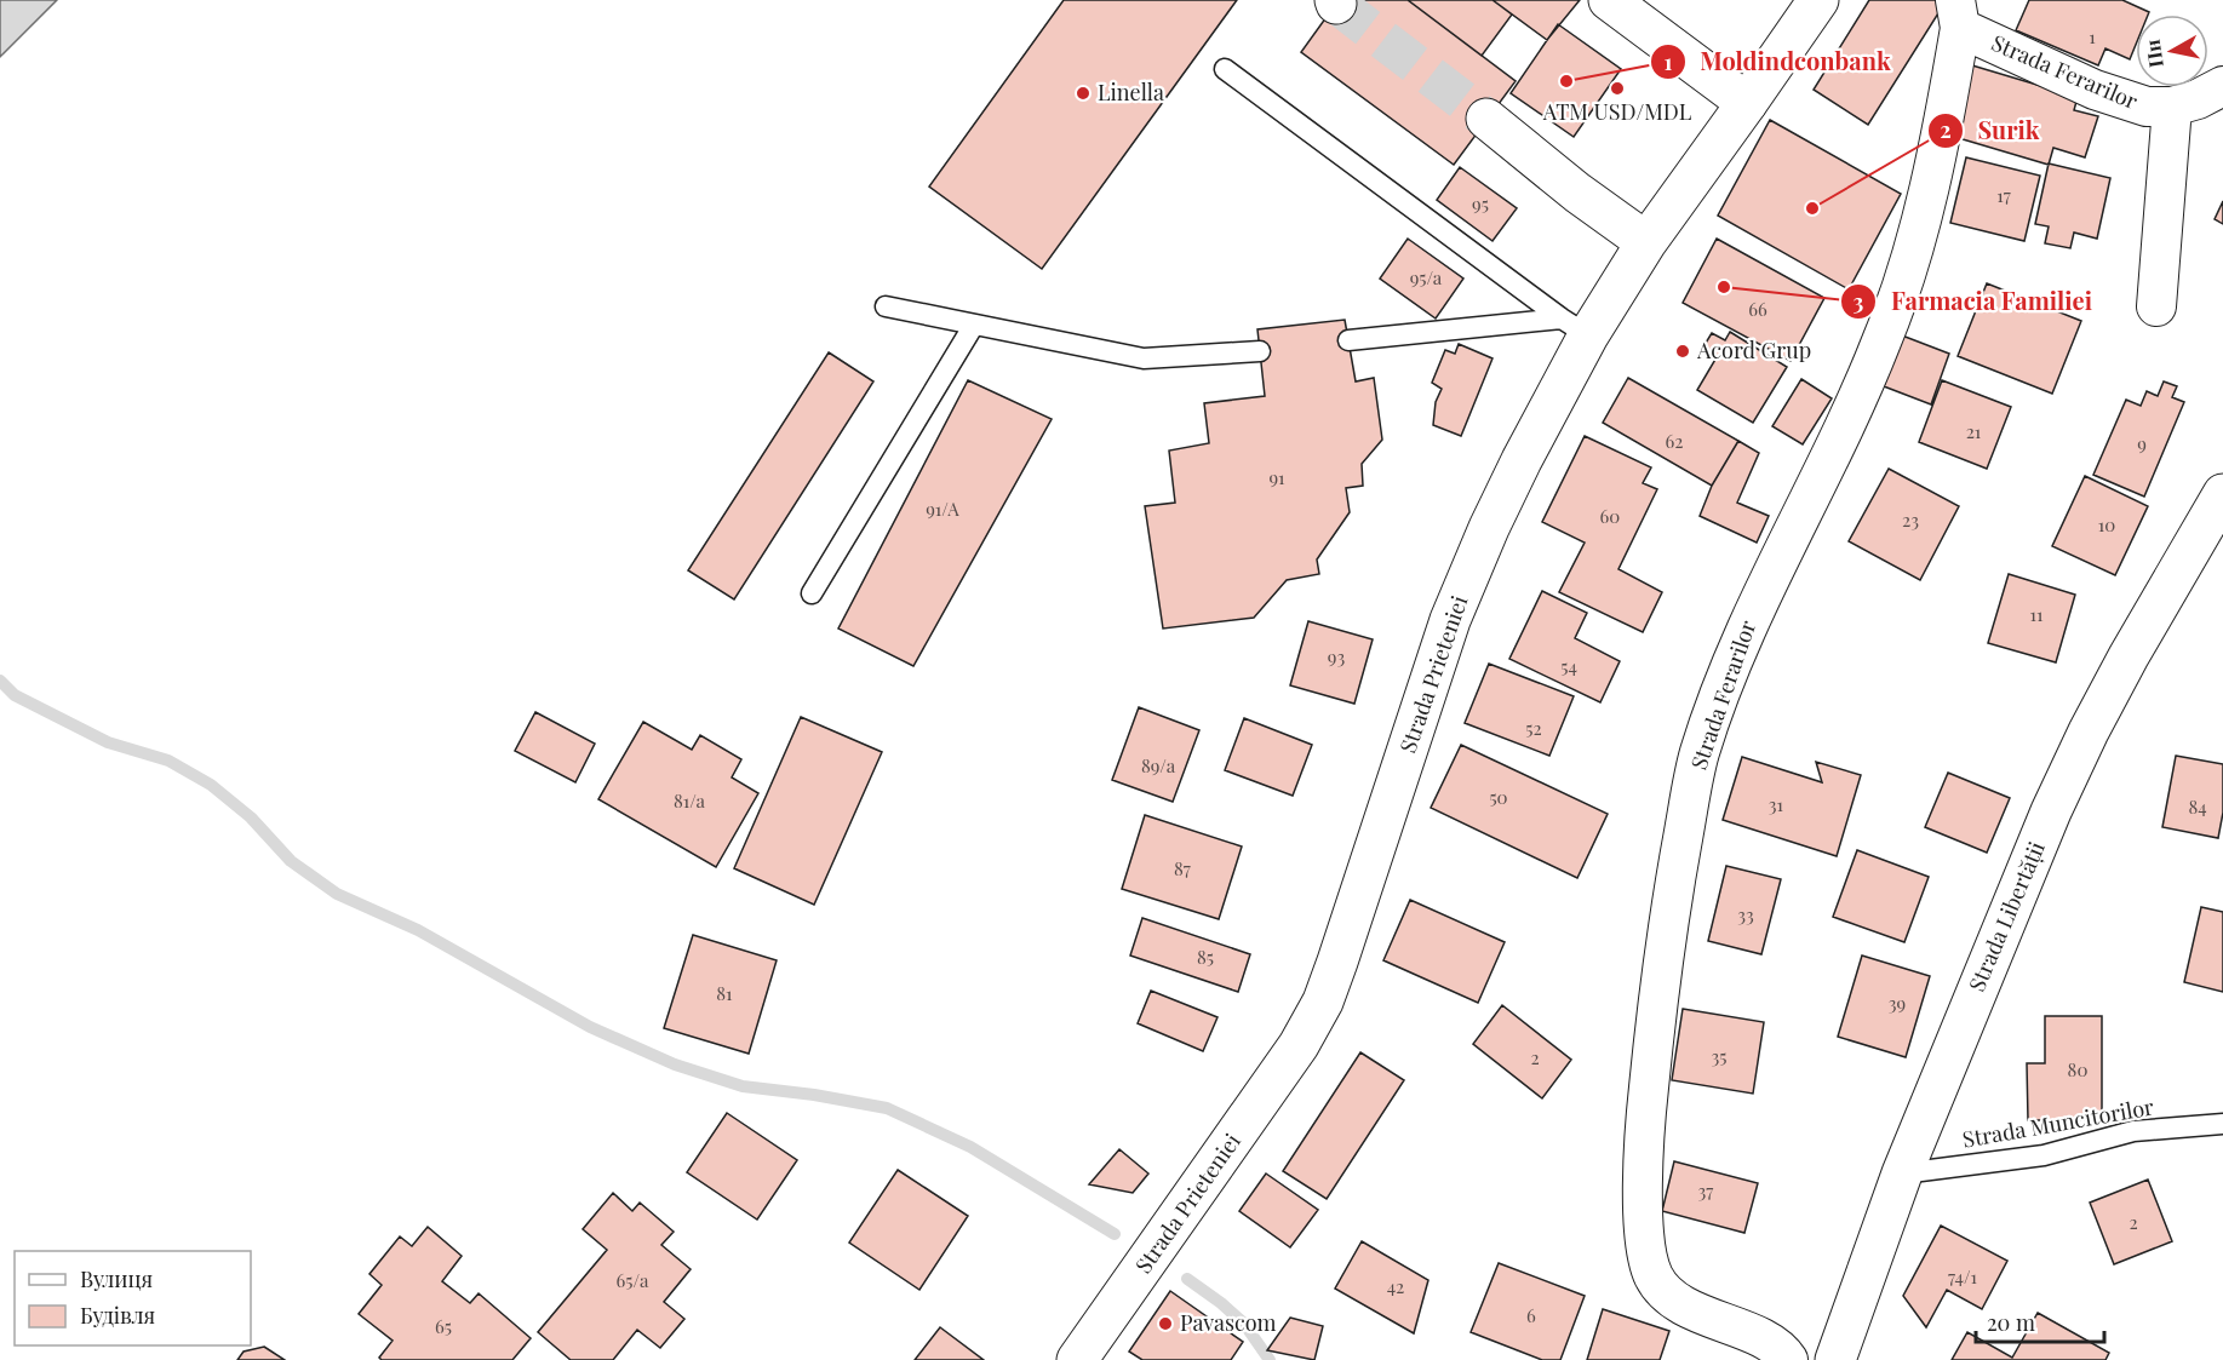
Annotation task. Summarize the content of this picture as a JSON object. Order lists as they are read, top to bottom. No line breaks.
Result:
{"streets":{"main road":["Strada Prieteniei","Strada Libertății"],"street":["Strada Ferarilor"],"lane":["Strada Muncitorilor"]},"crossings":[["Strada Libertății","Strada Muncitorilor"]],"places":["Moldindconbank","ATM USD/MDL","Linella","Surik","Farmacia Familiei","Acord Grup","Pavascom"],"house_numbers":["1","17","95","95/a","66","21","62","9","91","91/A","60","23","10","11","93","54","52","89/a","50","81/a","31","84","87","33","85","81","39","35","2","80","37","2","74/1","65/a","42","6","65"],"legend":["Вулиця","Будівля"],"scale_bar":"20 m","north":"left"}
